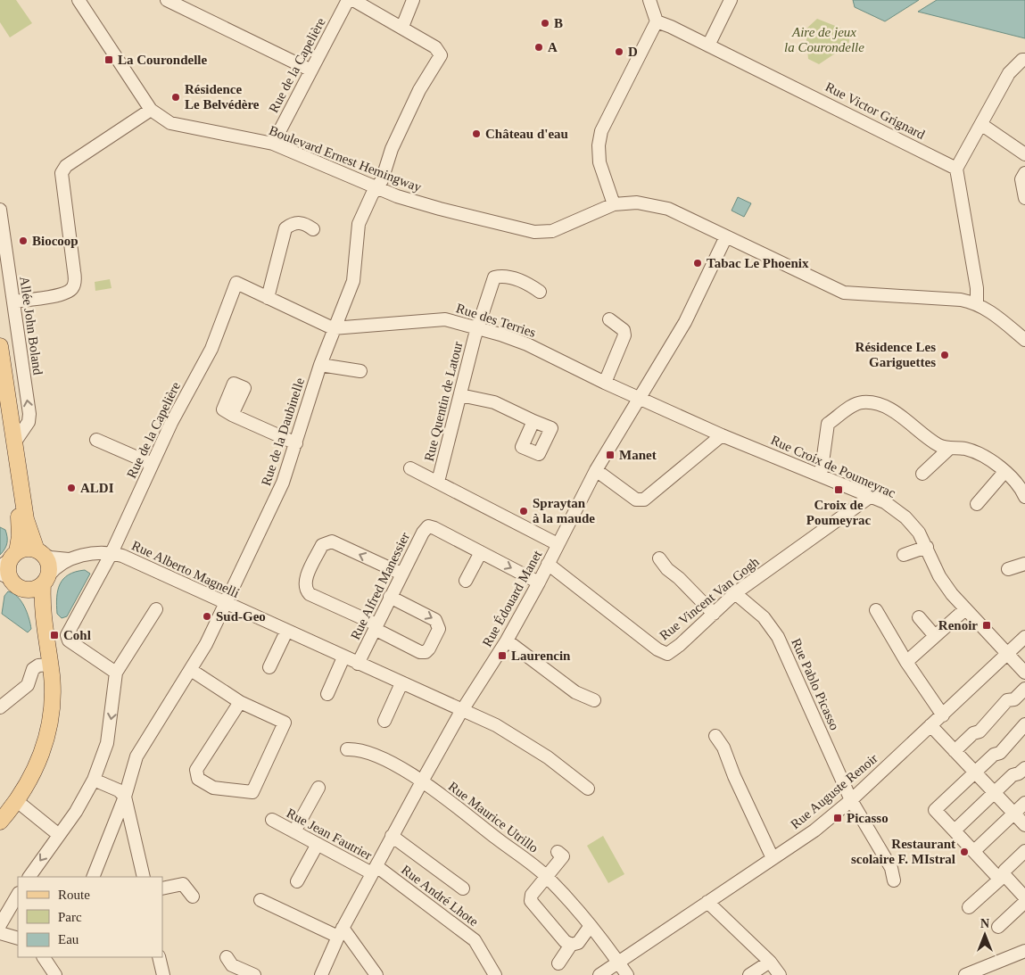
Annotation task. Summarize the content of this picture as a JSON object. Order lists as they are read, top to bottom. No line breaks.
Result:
{"streets":{"street":["Rue de la Capelière","Rue Victor Grignard","Boulevard Ernest Hemingway","Rue des Terries","Allée John Boland","Rue Quentin de Latour","Rue de la Daubinelle","Rue Croix de Poumeyrac","Rue Alberto Magnelli","Rue Alfred Manessier","Rue Édouard Manet","Rue Vincent Van Gogh","Rue Pablo Picasso","Rue Auguste Renoir","Rue Maurice Utrillo","Rue Jean Fautrier","Rue André Lhote"]},"crossings":[["Rue de la Capelière","Boulevard Ernest Hemingway"],["Rue de la Capelière","Rue Alberto Magnelli"],["Boulevard Ernest Hemingway","Rue de la Daubinelle"],["Boulevard Ernest Hemingway","Rue Édouard Manet"],["Rue des Terries","Rue Quentin de Latour"],["Rue des Terries","Rue de la Daubinelle"],["Rue des Terries","Rue Croix de Poumeyrac"],["Rue des Terries","Rue Édouard Manet"],["Rue Quentin de Latour","Rue Édouard Manet"],["Rue de la Daubinelle","Rue Alberto Magnelli"],["Rue Croix de Poumeyrac","Rue Édouard Manet"],["Rue Croix de Poumeyrac","Rue Vincent Van Gogh"],["Rue Croix de Poumeyrac","Rue Auguste Renoir"],["Rue Alberto Magnelli","Rue Alfred Manessier"],["Rue Alberto Magnelli","Rue Édouard Manet"],["Rue Alfred Manessier","Rue Édouard Manet"],["Rue Édouard Manet","Rue Vincent Van Gogh"],["Rue Édouard Manet","Rue Maurice Utrillo"],["Rue Édouard Manet","Rue Jean Fautrier"],["Rue Édouard Manet","Rue André Lhote"],["Rue Vincent Van Gogh","Rue Pablo Picasso"],["Rue Pablo Picasso","Rue Auguste Renoir"],["Rue Auguste Renoir","Rue Maurice Utrillo"],["Rue Jean Fautrier","Rue André Lhote"]],"one_way":["Allée John Boland"],"parks":["Aire de jeux la Courondelle"],"places":{"other":["B","A","D","Résidence Le Belvédère","Château d'eau","Biocoop","Tabac Le Phoenix","Résidence Les Gariguettes","ALDI","Spraytan à la maude","Sud-Geo","Restaurant scolaire F. MIstral"],"transit":["La Courondelle","Manet","Croix de Poumeyrac","Renoir","Cohl","Laurencin","Picasso"]},"legend":["Route","Parc","Eau"],"north":"top"}
